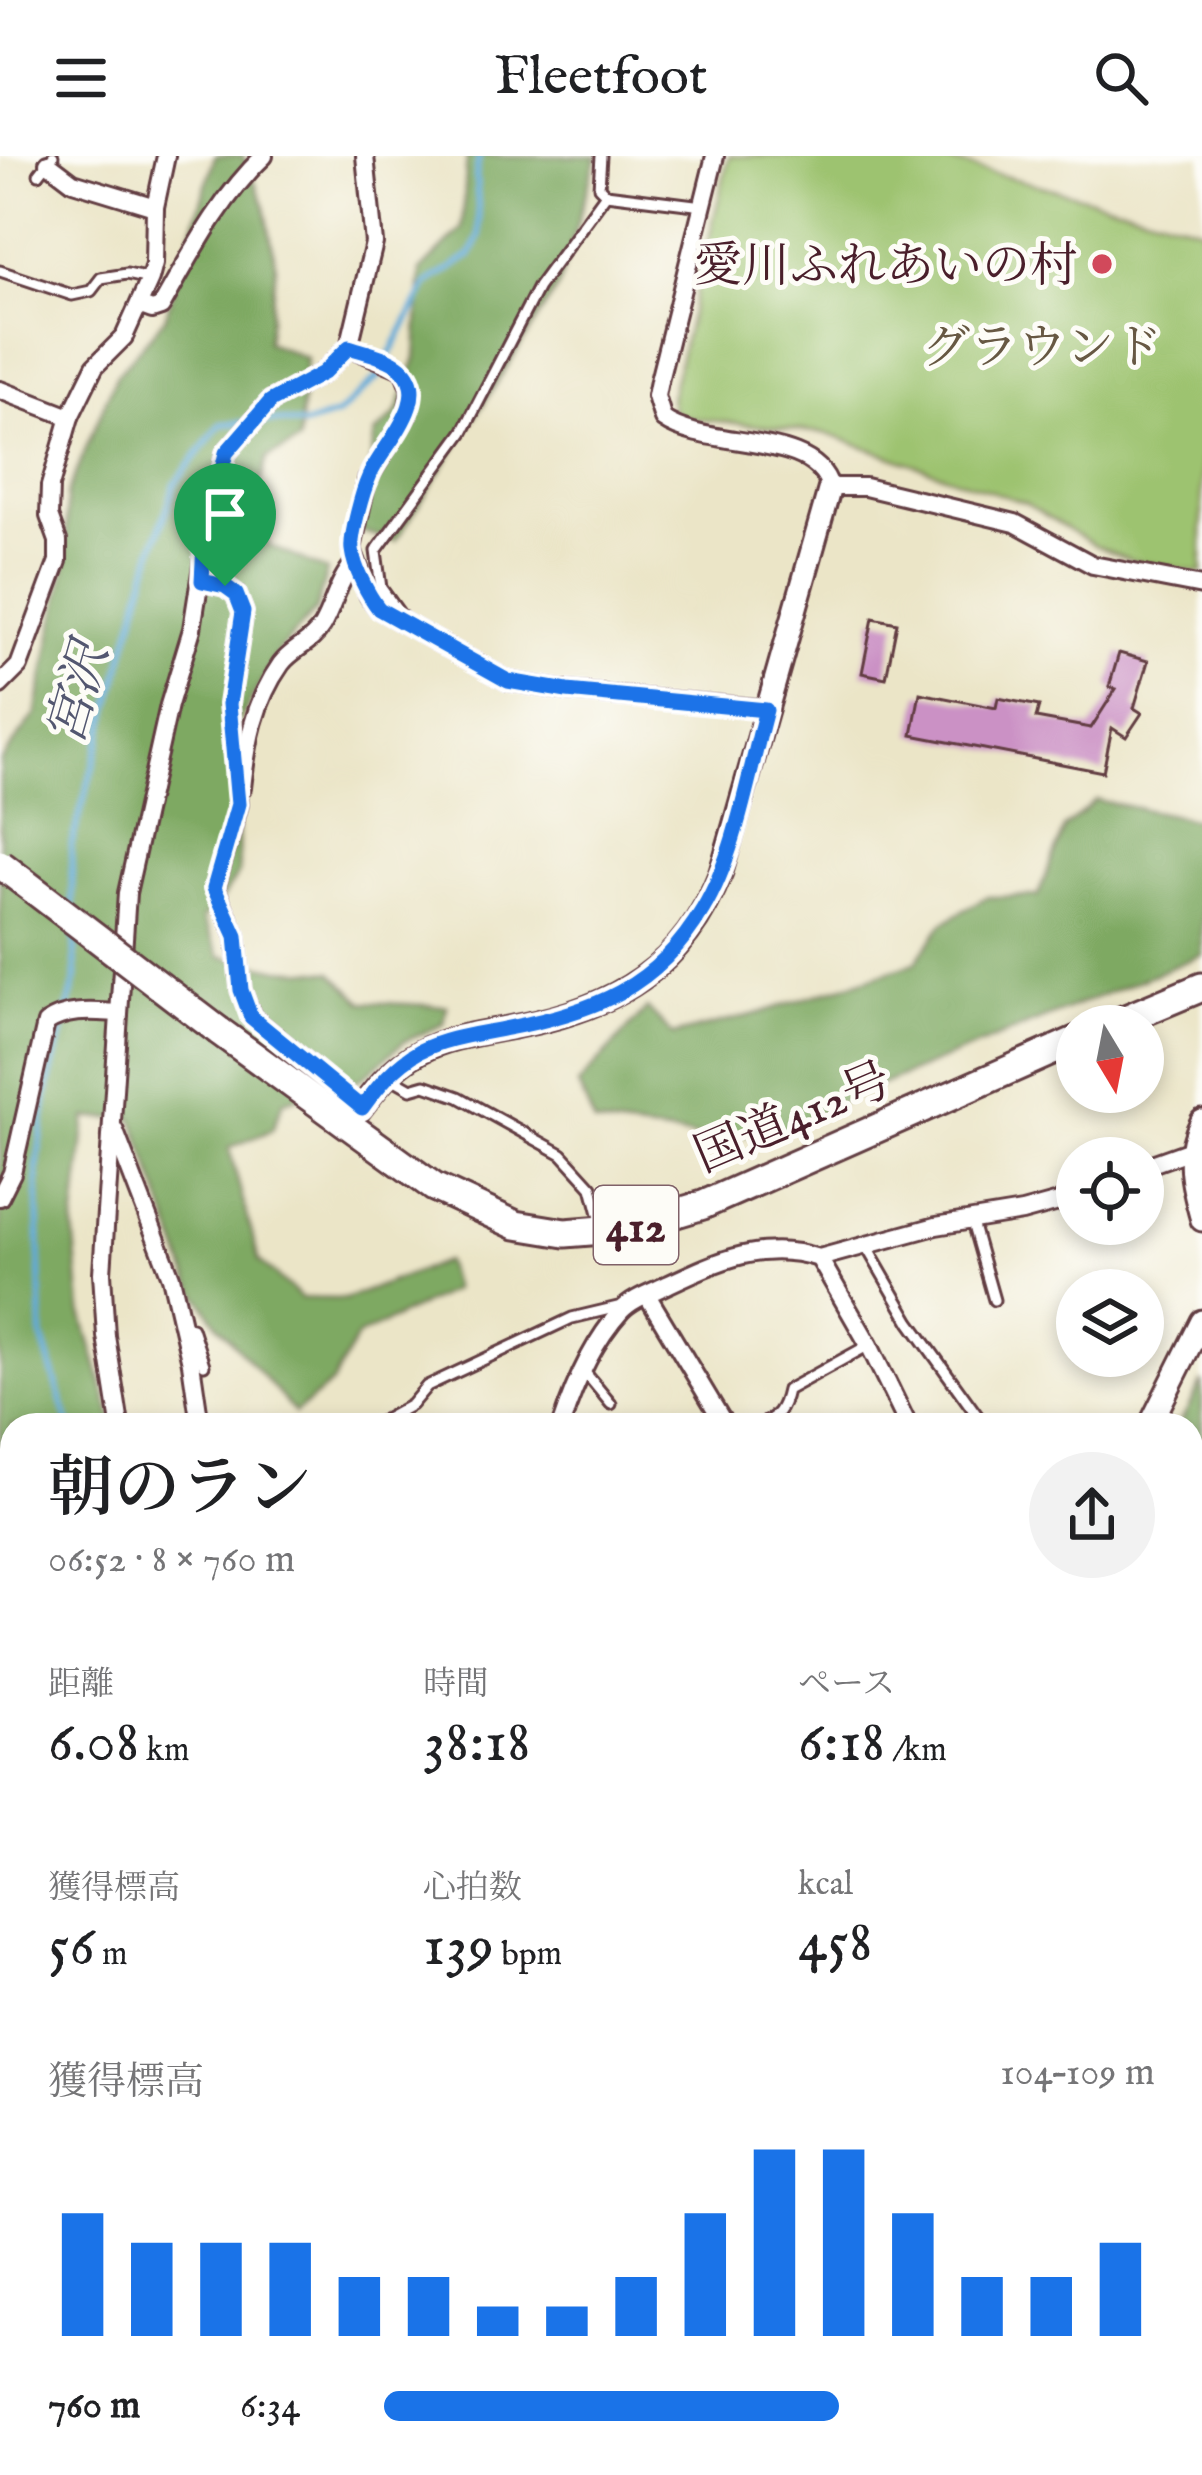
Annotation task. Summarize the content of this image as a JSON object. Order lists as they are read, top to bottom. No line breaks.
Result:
{"streets":{"main road":["国道412号","412"]},"water":["宮沢"],"parks":["グラウンド"],"places":["愛川ふれあいの村"],"north":"bottom","page":{"header":"Fleetfoot","heading":["朝のラン","06:52 · 8 × 760 m"],"stats":[["距離","6.08 km"],["時間","38:18"],["ペース","6:18 /km"],["獲得標高","56 m"],["心拍数","139 bpm"],["kcal","458"]],"chart":["獲得標高","104–109 m"],"list":[{"name":"760 m","note":"6:34"}]}}
